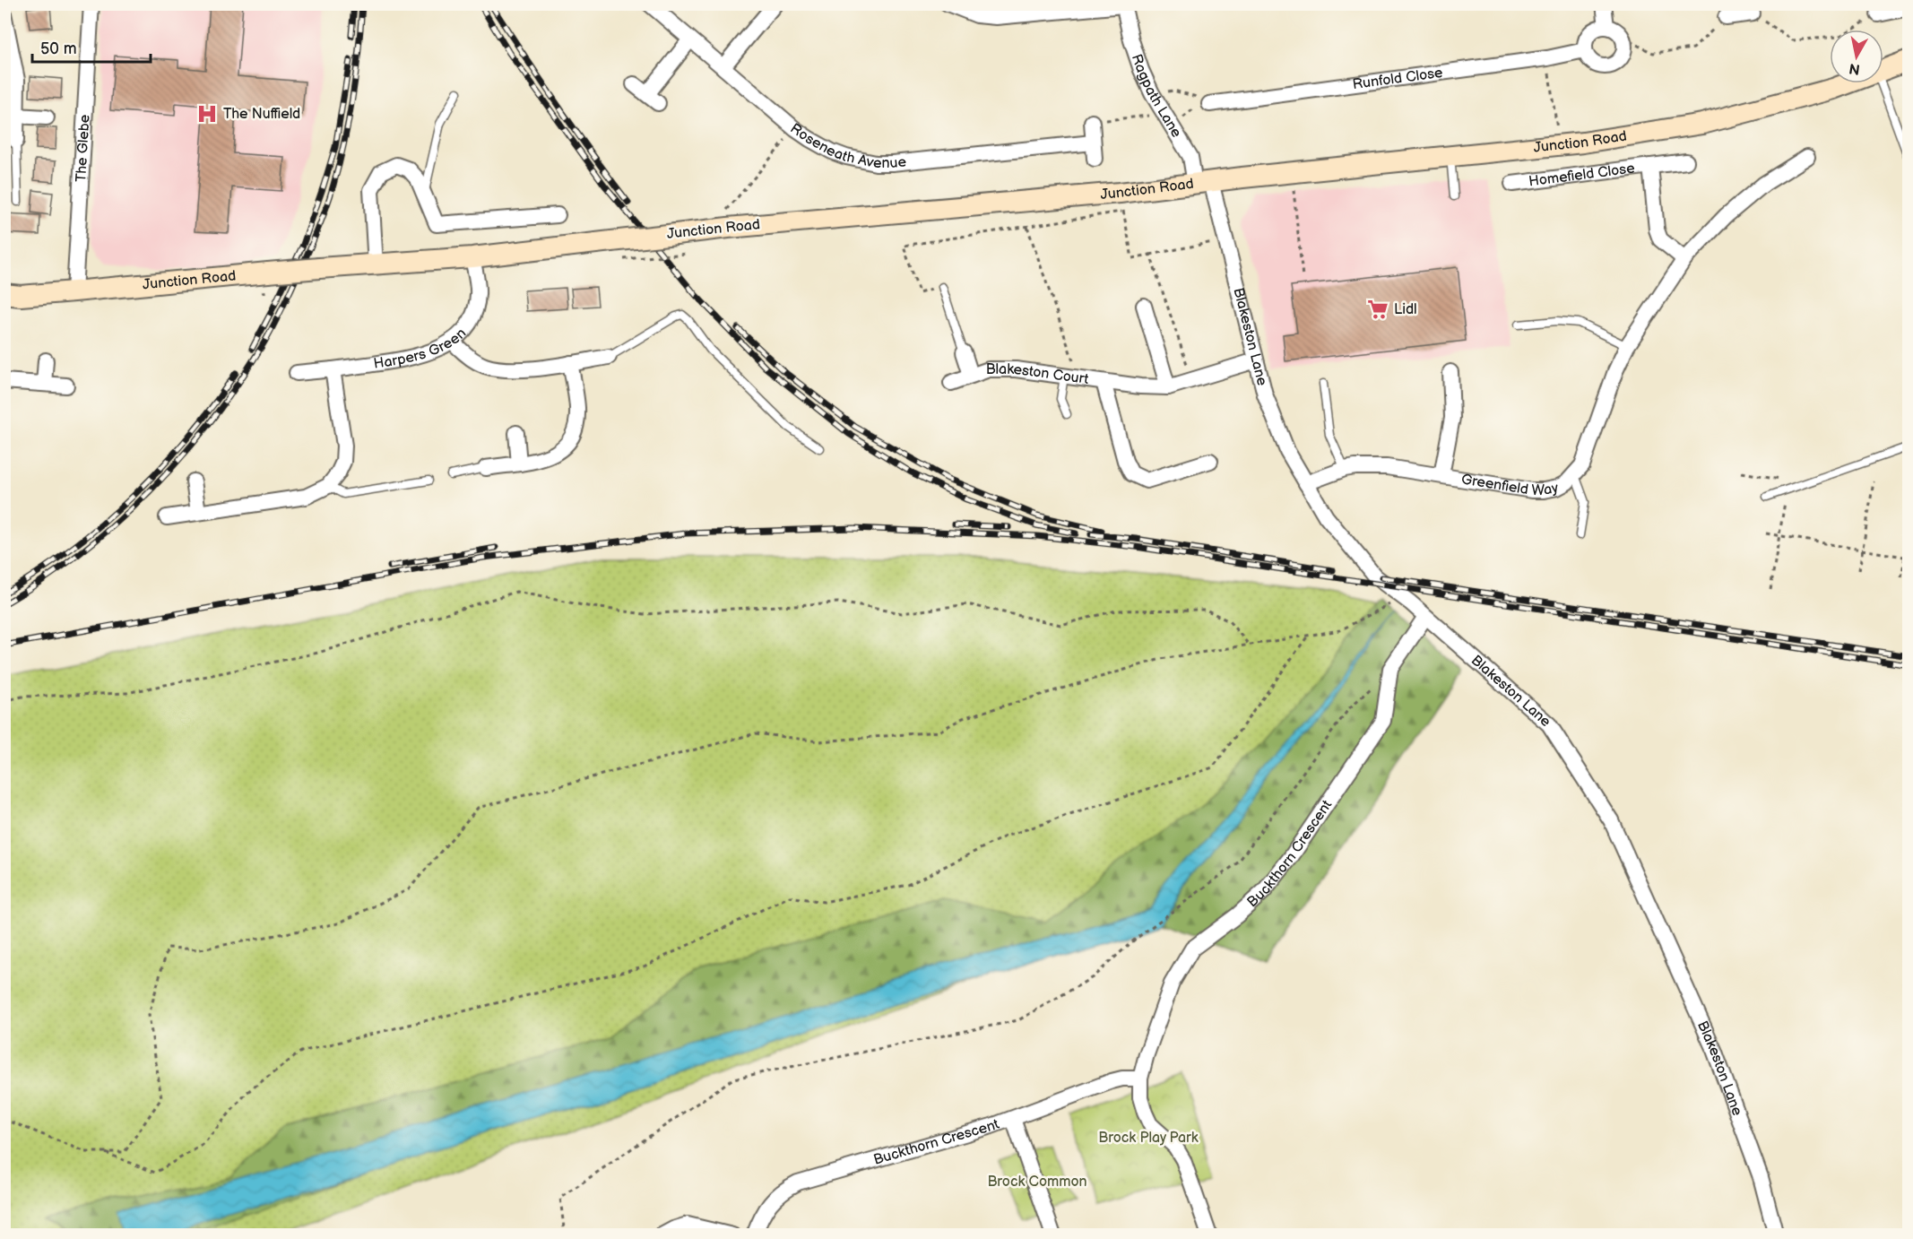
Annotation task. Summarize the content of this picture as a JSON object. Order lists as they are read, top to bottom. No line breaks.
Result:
{"streets":{"main road":["Junction Road"],"street":["Runfold Close","Ragpath Lane","Roseneath Avenue","The Glebe","Homefield Close","Blakeston Lane","Harpers Green","Blakeston Court","Greenfield Way","Buckthorn Crescent"]},"crossings":[["Ragpath Lane","Junction Road"],["Ragpath Lane","Blakeston Lane"],["Junction Road","The Glebe"],["Junction Road","Blakeston Lane"],["Junction Road","Harpers Green"],["Homefield Close","Greenfield Way"],["Blakeston Lane","Blakeston Court"],["Blakeston Lane","Greenfield Way"],["Blakeston Lane","Buckthorn Crescent"]],"parks":["Brock Play Park","Brock Common"],"places":{"hospital":["The Nuffield"],"supermarket":["Lidl"]},"scale_bar":"50 m","north":"bottom"}
